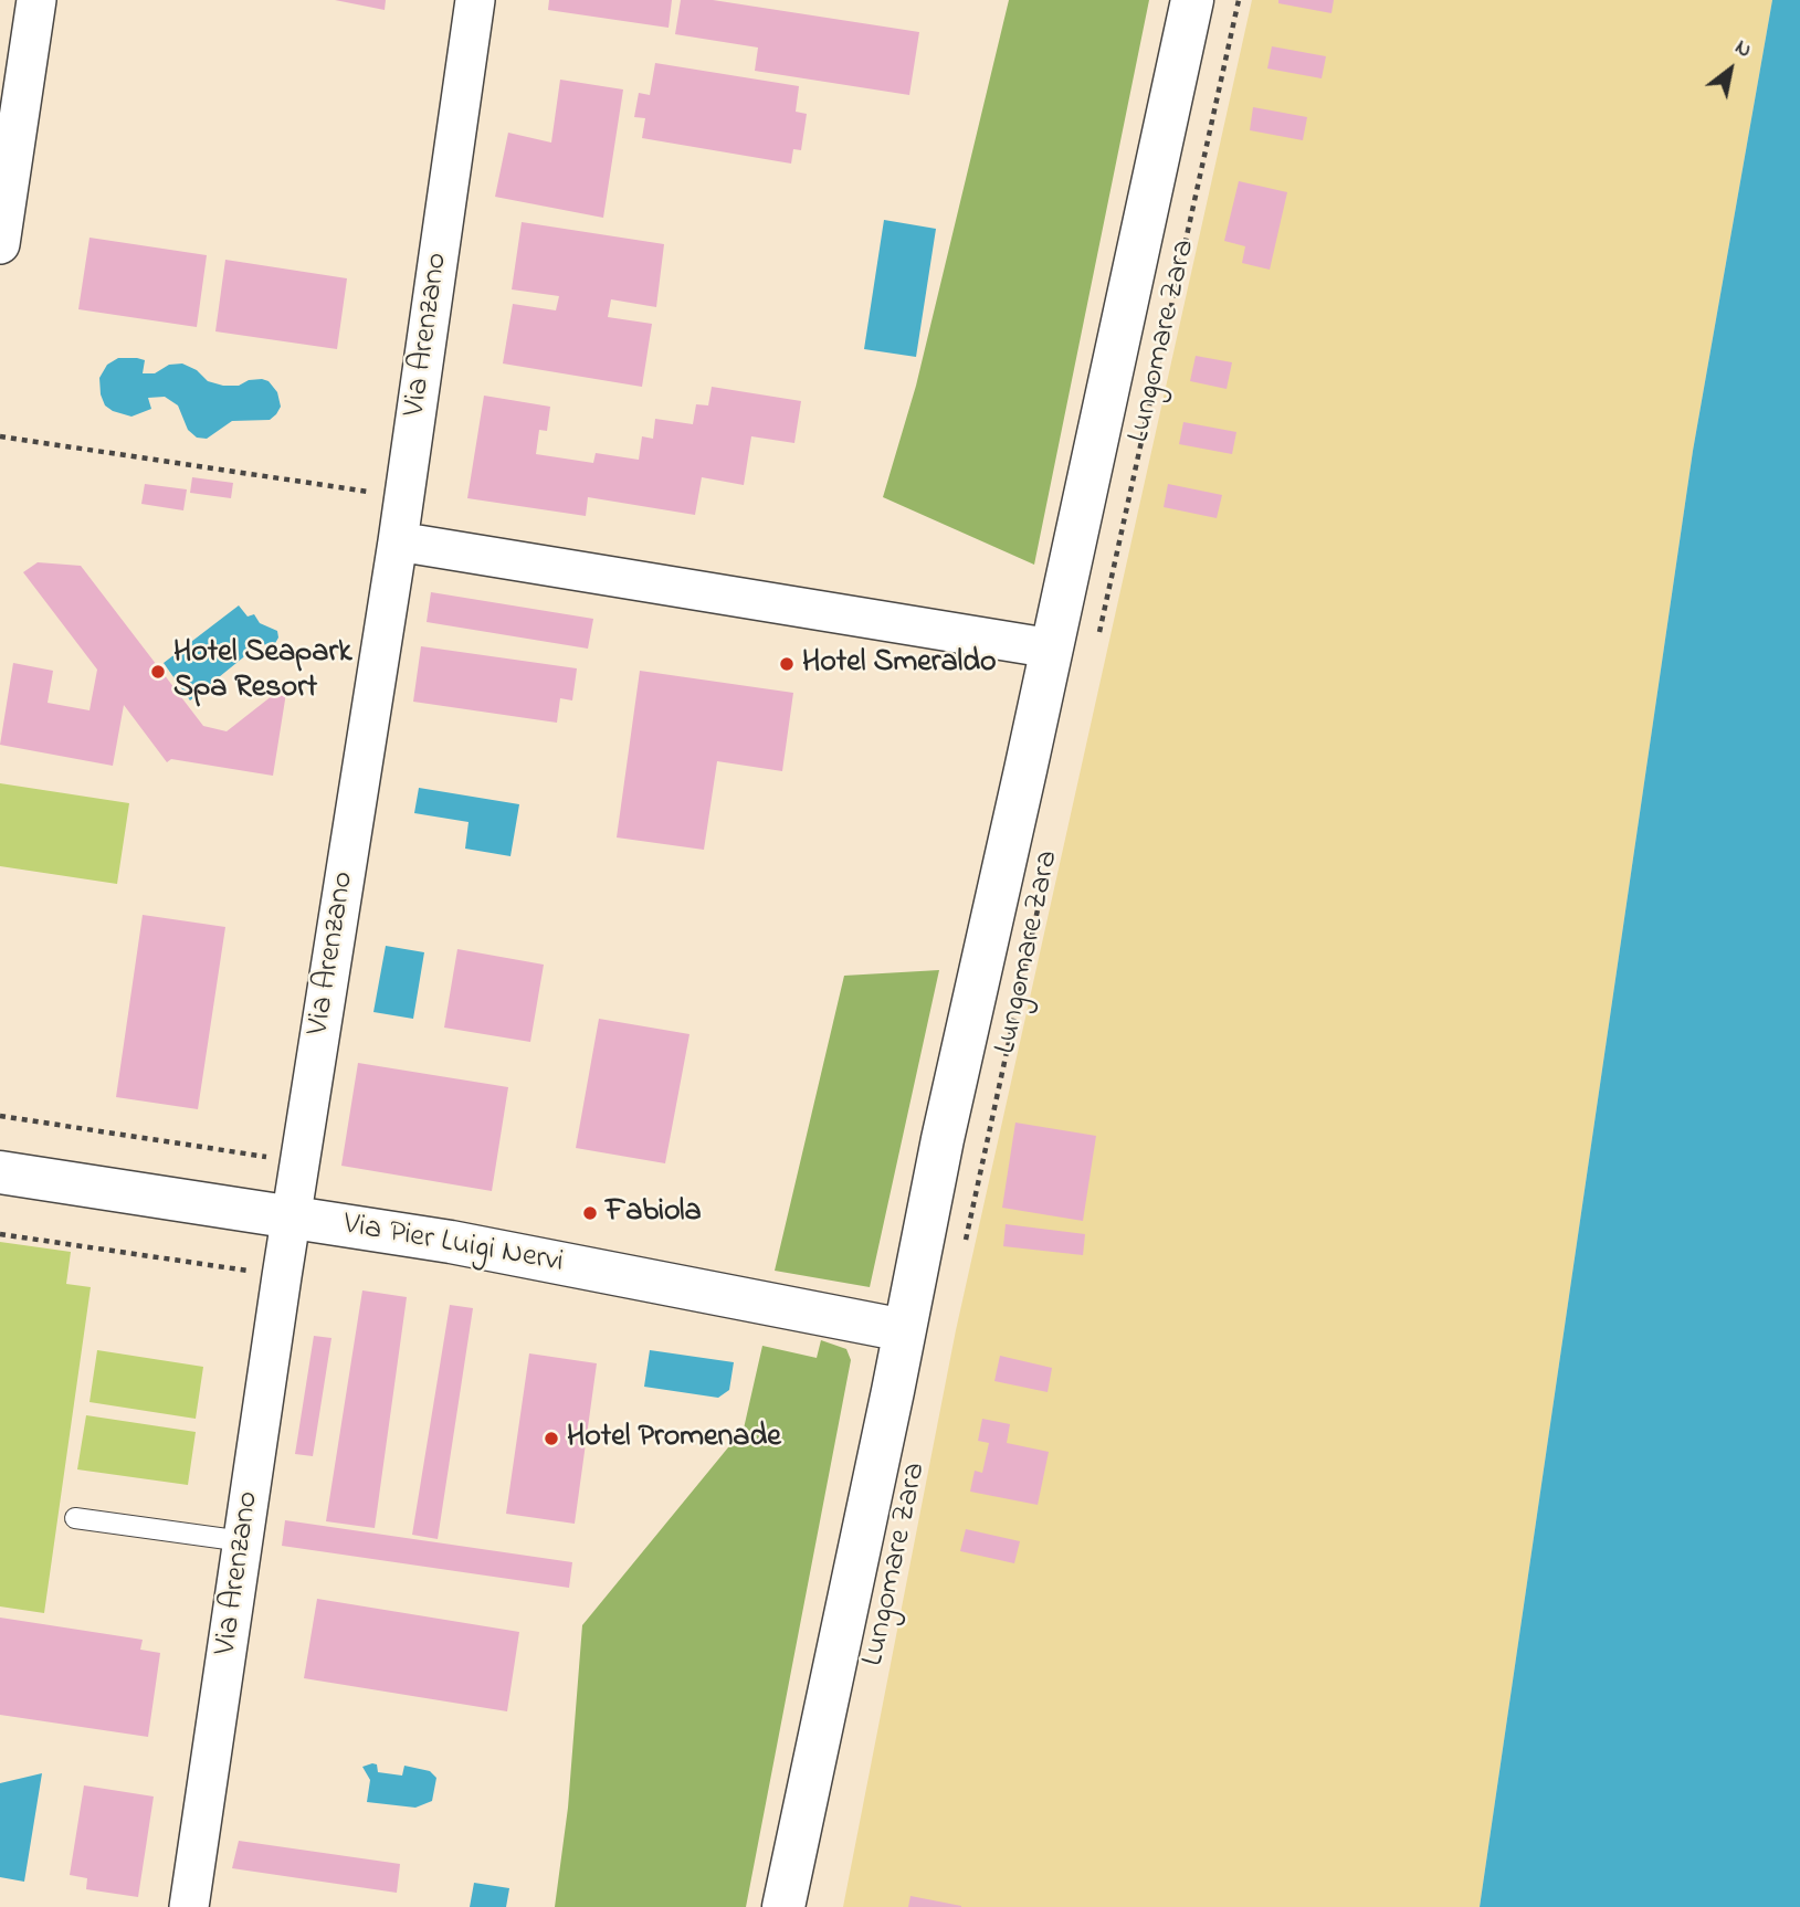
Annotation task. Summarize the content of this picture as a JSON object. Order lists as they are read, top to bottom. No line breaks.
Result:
{"streets":{"street":["Via Arenzano","Lungomare Zara","Via Pier Luigi Nervi"]},"crossings":[["Via Arenzano","Via Pier Luigi Nervi"],["Lungomare Zara","Via Pier Luigi Nervi"]],"places":["Hotel Smeraldo","Hotel Seapark Spa Resort","Fabiola","Hotel Promenade"],"north":"top right"}
